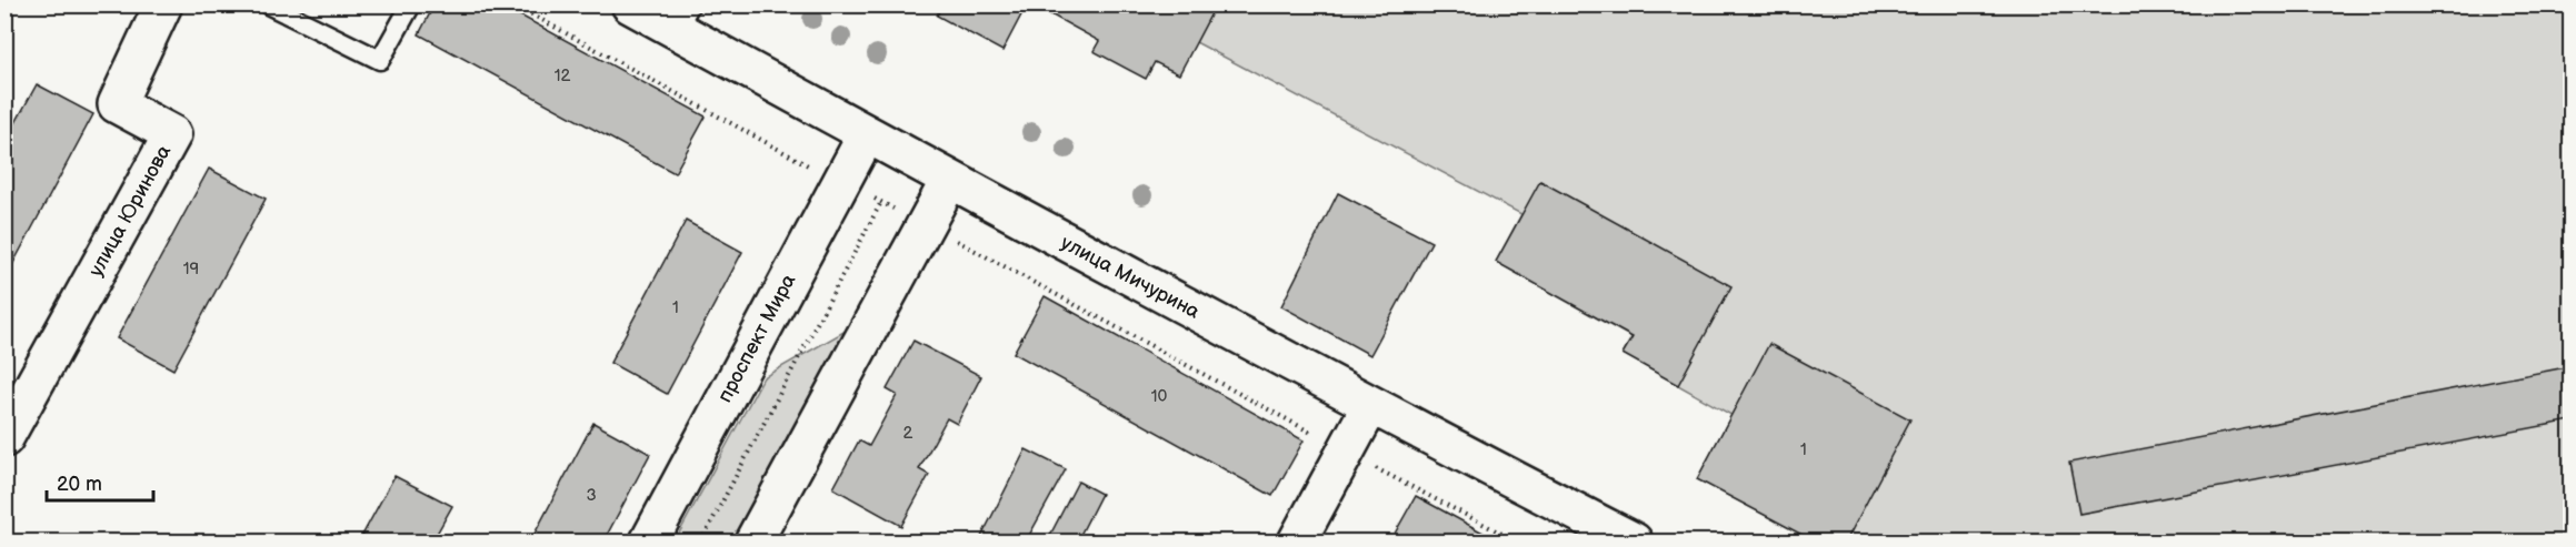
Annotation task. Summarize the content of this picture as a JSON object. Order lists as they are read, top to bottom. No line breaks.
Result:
{"streets":{"street":["улица Юринова","улица Мичурина","проспект Мира"]},"crossings":[["улица Мичурина","проспект Мира"]],"house_numbers":["12","19","1","10","2","1","3"],"scale_bar":"20 m"}
